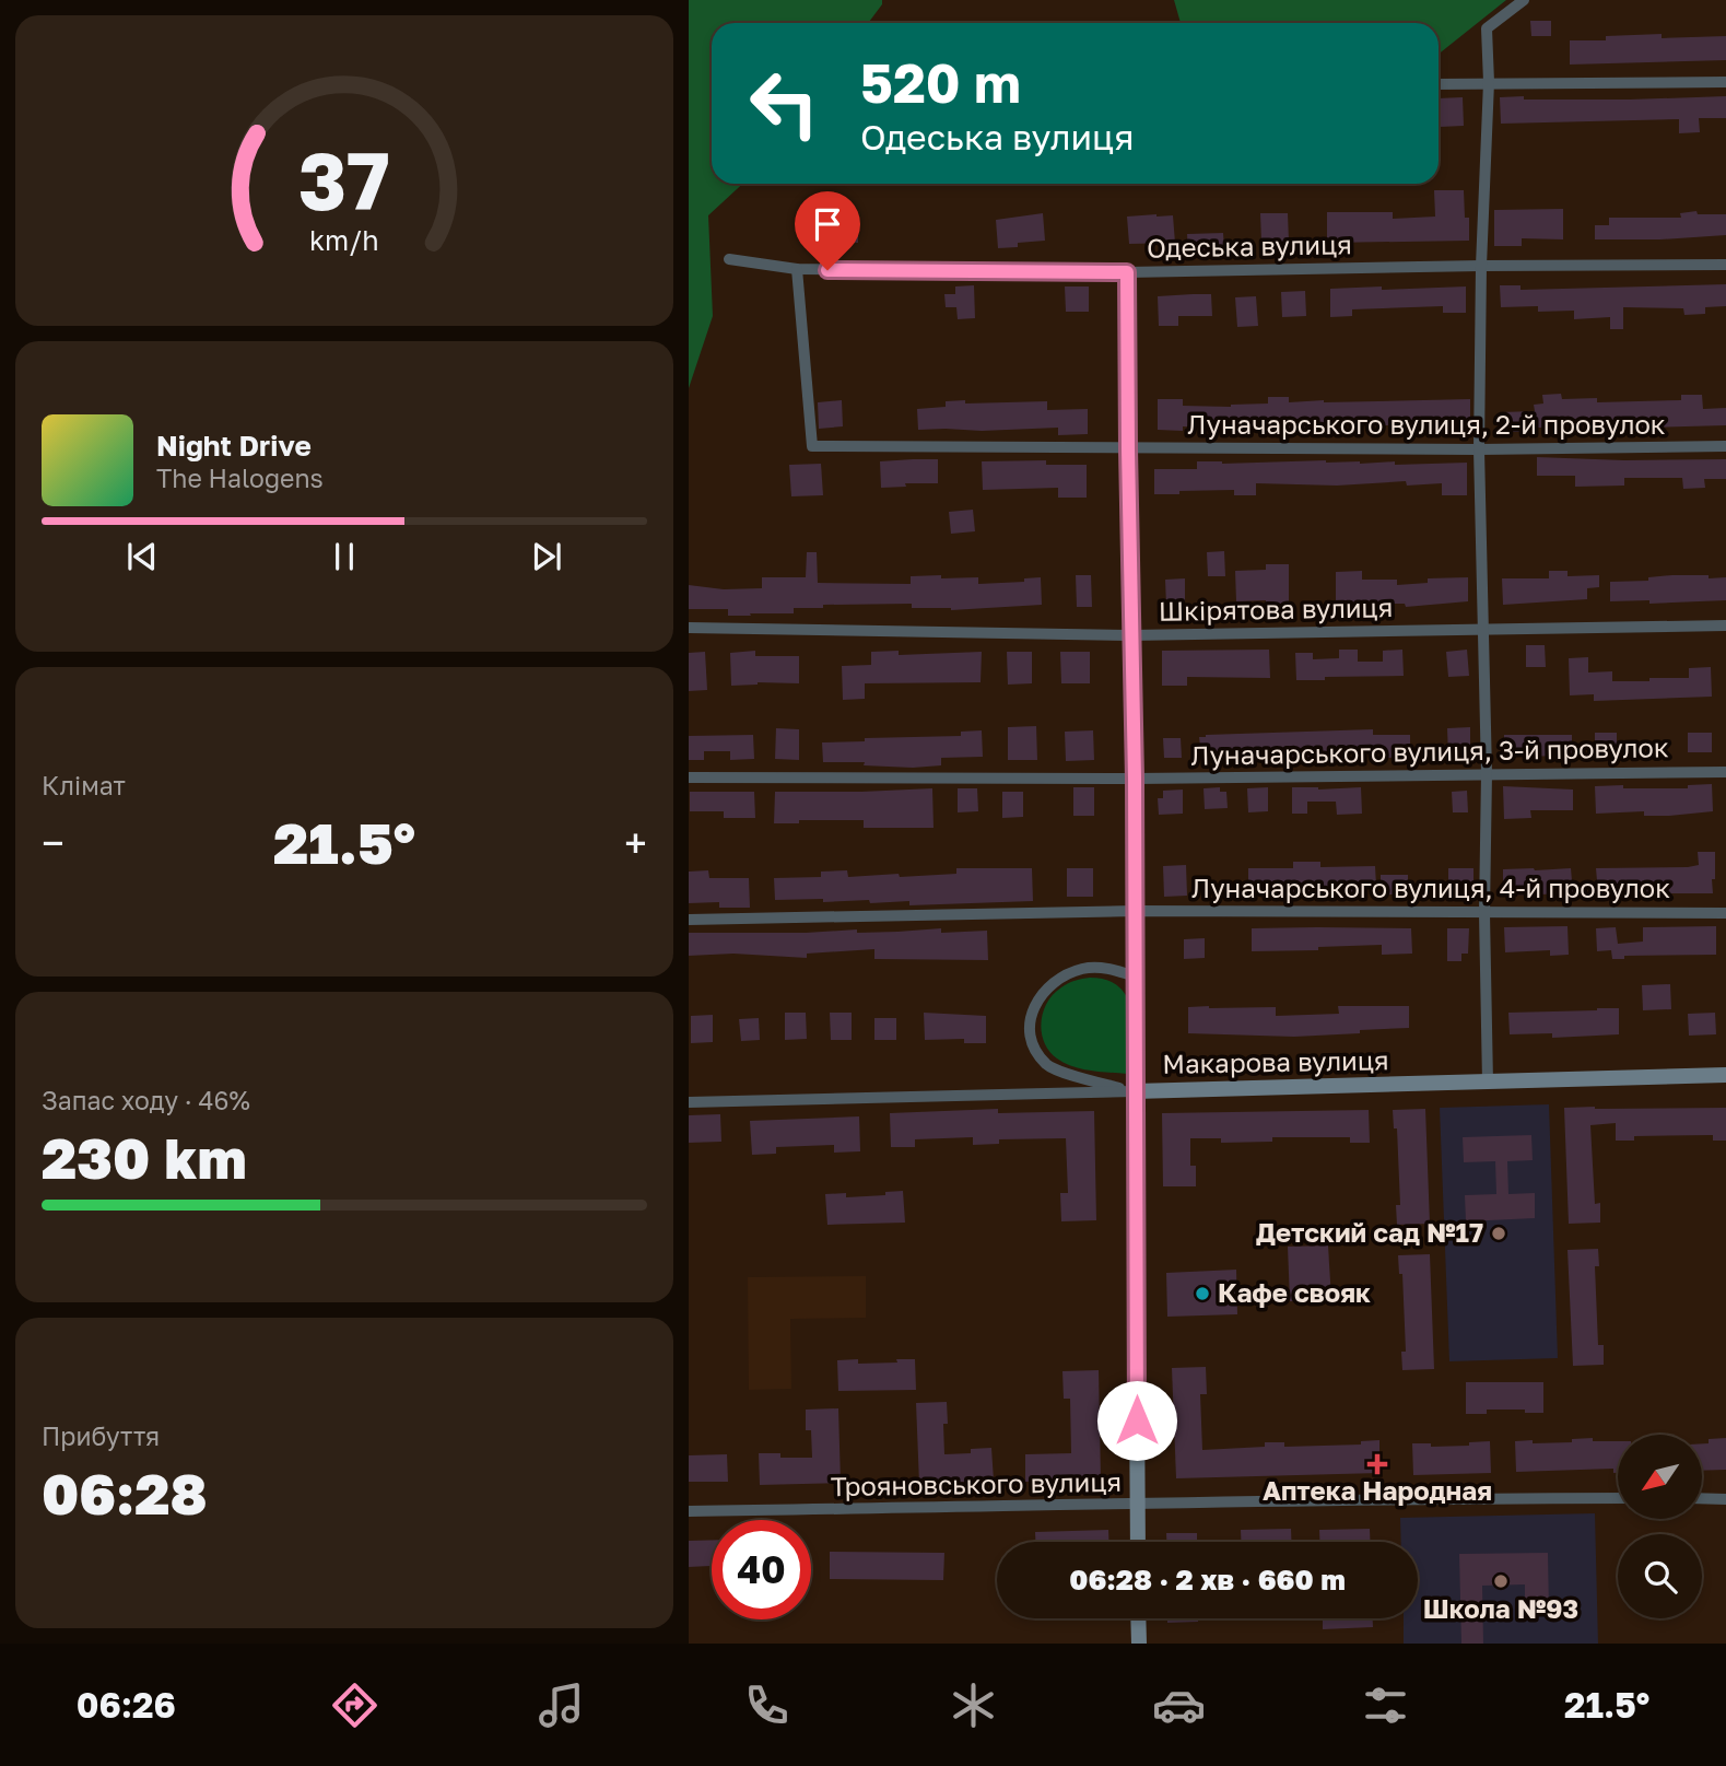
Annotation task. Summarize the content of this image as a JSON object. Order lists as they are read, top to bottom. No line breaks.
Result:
{"streets":{"street":["Одеська вулиця","Луначарського вулиця, 2-й провулок","Шкірятова вулиця","Луначарського вулиця, 3-й провулок","Луначарського вулиця, 4-й провулок","Макарова вулиця","Трояновського вулиця"]},"crossings":[["Одеська вулиця","Луначарського вулиця, 2-й провулок"]],"places":{"other":["Детский сад №17","Кафе свояк","Школа №93"],"health":["Аптека Народная"]},"north":"bottom left","page":{"turn":["520 m","Одеська вулиця"],"song":["Night Drive","The Halogens"],"tile":["Клімат",["Запас ходу · 46%","230 km"],["Прибуття","06:28"]],"heat":["−","21.5°","+"],"limit":"40","trip":"06:28 · 2 хв · 660 m","tabs":["06:26","21.5°"],"gauge":["37","km/h"]}}
